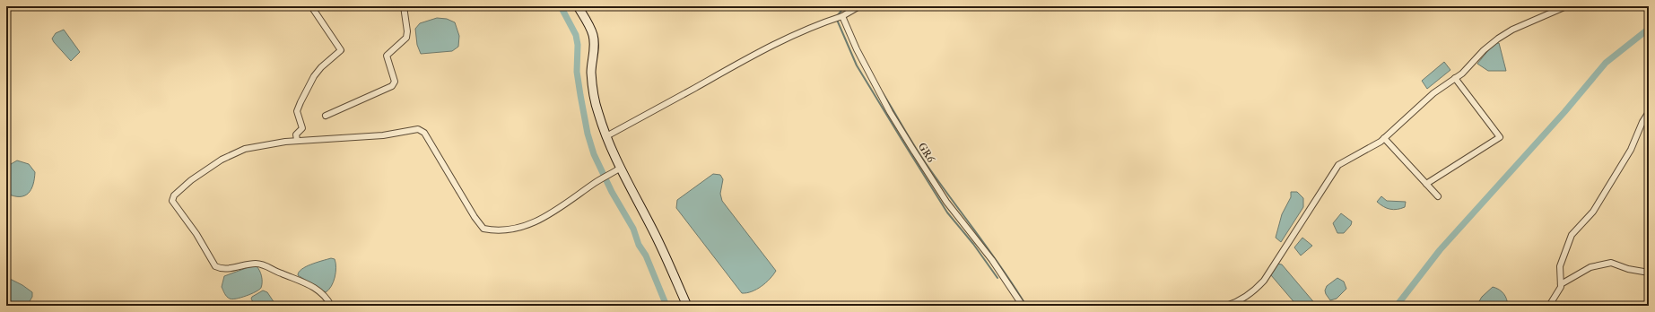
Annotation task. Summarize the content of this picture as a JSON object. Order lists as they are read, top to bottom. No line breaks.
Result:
{"streets":{"street":["GR6"]}}
